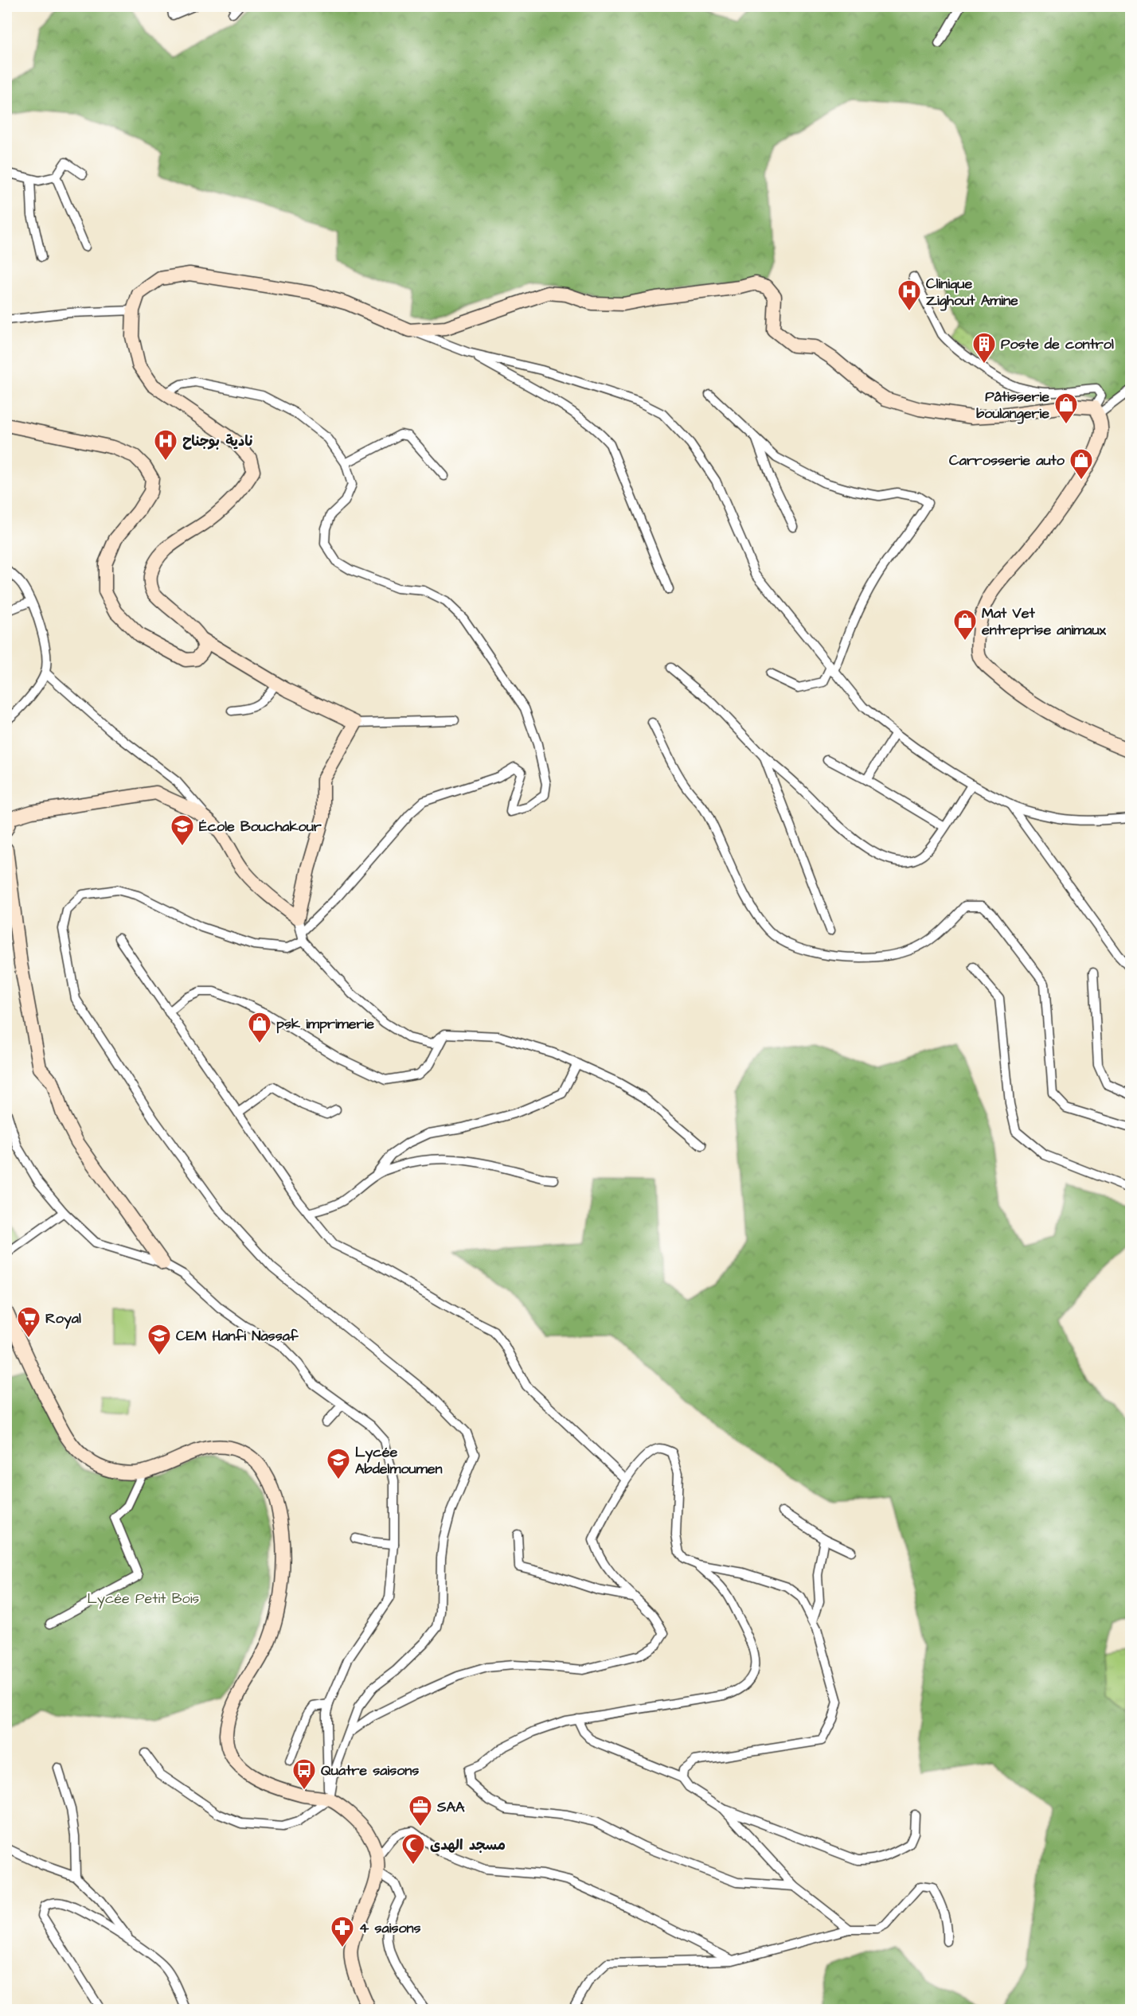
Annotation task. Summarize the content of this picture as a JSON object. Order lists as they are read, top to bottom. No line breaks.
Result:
{"parks":["Lycée Petit Bois"],"places":{"hospital":["Clinique Zighout Amine","نادية بوجناح"],"building":["Poste de control"],"shop":["Pâtisserie boulangerie","Carrosserie auto","Mat Vet entreprise animaux","psk imprimerie"],"school or university":["École Bouchakour","CEM Hanfi Nassaf","Lycée Abdelmoumen"],"supermarket":["Royal"],"bus stop":["Quatre saisons"],"office":["SAA"],"mosque":["مسجد الهدى"],"pharmacy":["4 saisons"]}}
